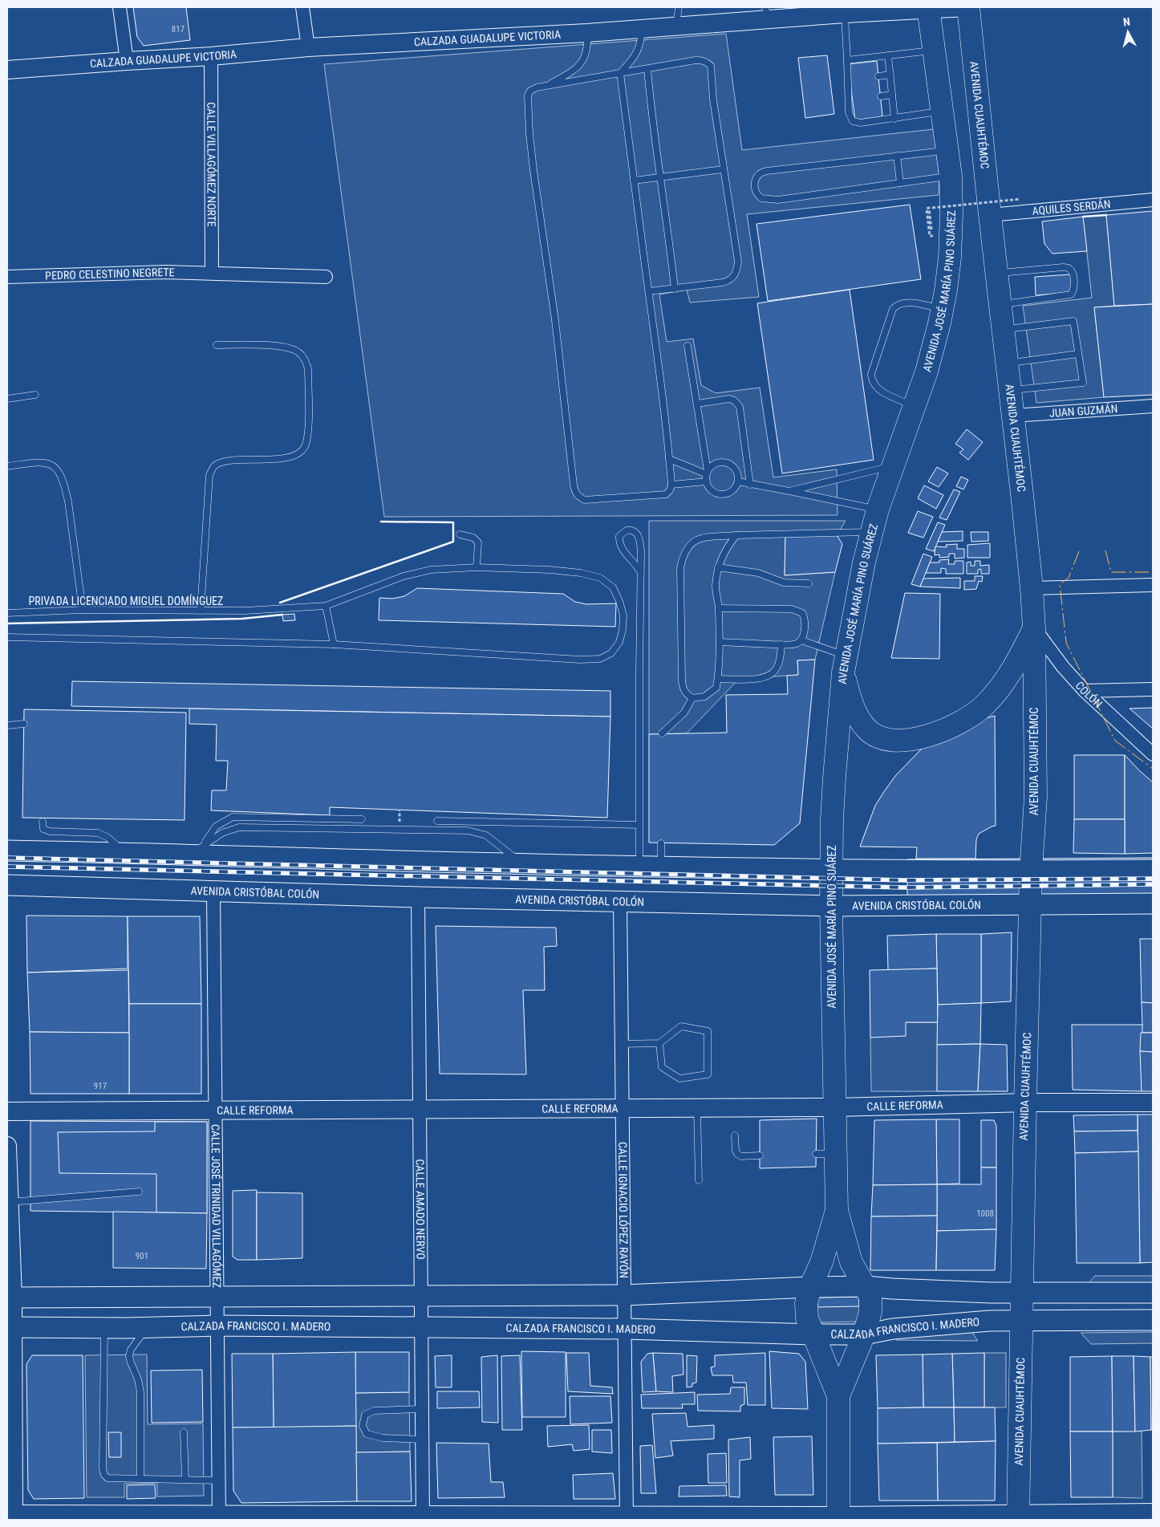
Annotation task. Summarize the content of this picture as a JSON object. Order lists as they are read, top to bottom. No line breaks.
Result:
{"streets":{"highway":["AVENIDA CUAUHTÉMOC","AVENIDA JOSÉ MARÍA PINO SUÁREZ"],"main road":["AVENIDA CRISTÓBAL COLÓN","CALZADA FRANCISCO I. MADERO"],"street":["CALZADA GUADALUPE VICTORIA","CALLE VILLAGÓMEZ NORTE","AQUILES SERDÁN","PEDRO CELESTINO NEGRETE","JUAN GUZMÁN","COLÓN","CALLE REFORMA","CALLE JOSÉ TRINIDAD VILLAGÓMEZ","CALLE AMADO NERVO","CALLE IGNACIO LÓPEZ RAYÓN"],"lane":["PRIVADA LICENCIADO MIGUEL DOMÍNGUEZ"]},"crossings":[["CALZADA GUADALUPE VICTORIA","AVENIDA CUAUHTÉMOC"],["CALZADA GUADALUPE VICTORIA","CALLE VILLAGÓMEZ NORTE"],["CALZADA GUADALUPE VICTORIA","AVENIDA JOSÉ MARÍA PINO SUÁREZ"],["AVENIDA CUAUHTÉMOC","AQUILES SERDÁN"],["AVENIDA CUAUHTÉMOC","JUAN GUZMÁN"],["AVENIDA CUAUHTÉMOC","COLÓN"],["AVENIDA CUAUHTÉMOC","AVENIDA CRISTÓBAL COLÓN"],["AVENIDA CUAUHTÉMOC","CALLE REFORMA"],["AVENIDA CUAUHTÉMOC","CALZADA FRANCISCO I. MADERO"],["CALLE VILLAGÓMEZ NORTE","PEDRO CELESTINO NEGRETE"],["AVENIDA JOSÉ MARÍA PINO SUÁREZ","AVENIDA CRISTÓBAL COLÓN"],["AVENIDA JOSÉ MARÍA PINO SUÁREZ","CALLE REFORMA"],["AVENIDA JOSÉ MARÍA PINO SUÁREZ","CALZADA FRANCISCO I. MADERO"],["AVENIDA CRISTÓBAL COLÓN","CALLE JOSÉ TRINIDAD VILLAGÓMEZ"],["AVENIDA CRISTÓBAL COLÓN","CALLE AMADO NERVO"],["AVENIDA CRISTÓBAL COLÓN","CALLE IGNACIO LÓPEZ RAYÓN"],["CALLE REFORMA","CALLE JOSÉ TRINIDAD VILLAGÓMEZ"],["CALLE REFORMA","CALLE AMADO NERVO"],["CALLE REFORMA","CALLE IGNACIO LÓPEZ RAYÓN"],["CALLE JOSÉ TRINIDAD VILLAGÓMEZ","CALZADA FRANCISCO I. MADERO"],["CALLE AMADO NERVO","CALZADA FRANCISCO I. MADERO"],["CALLE IGNACIO LÓPEZ RAYÓN","CALZADA FRANCISCO I. MADERO"]],"house_numbers":["817","917","1008","901"],"north":"top"}
